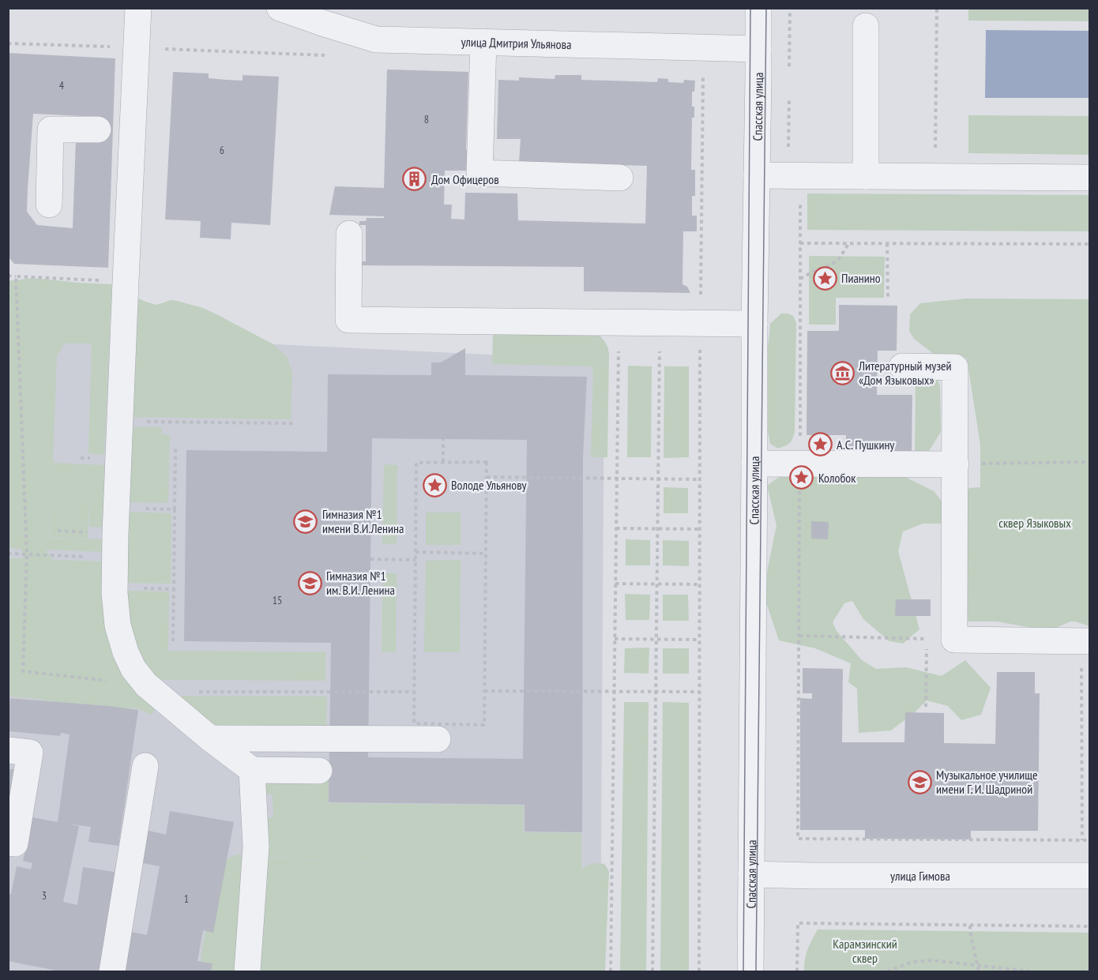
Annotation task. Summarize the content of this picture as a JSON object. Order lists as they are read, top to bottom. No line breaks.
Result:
{"streets":{"street":["улица Дмитрия Ульянова","Спасская улица","улица Гимова"]},"crossings":[["улица Дмитрия Ульянова","Спасская улица"],["Спасская улица","улица Гимова"]],"parks":["сквер Языковых","Карамзинский сквер"],"places":{"building":["Дом Офицеров"],"place":["Пианино","А.С. Пушкину","Колобок","Володе Ульянову"],"museum":["Литературный музей «Дом Языковых»"],"school or university":["Гимназия №1 имени В.И.Ленина","Гимназия №1 им. В.И. Ленина","Музыкальное училище имени Г. И. Шадриной"]},"house_numbers":["4","8","6","15","3","1"]}
